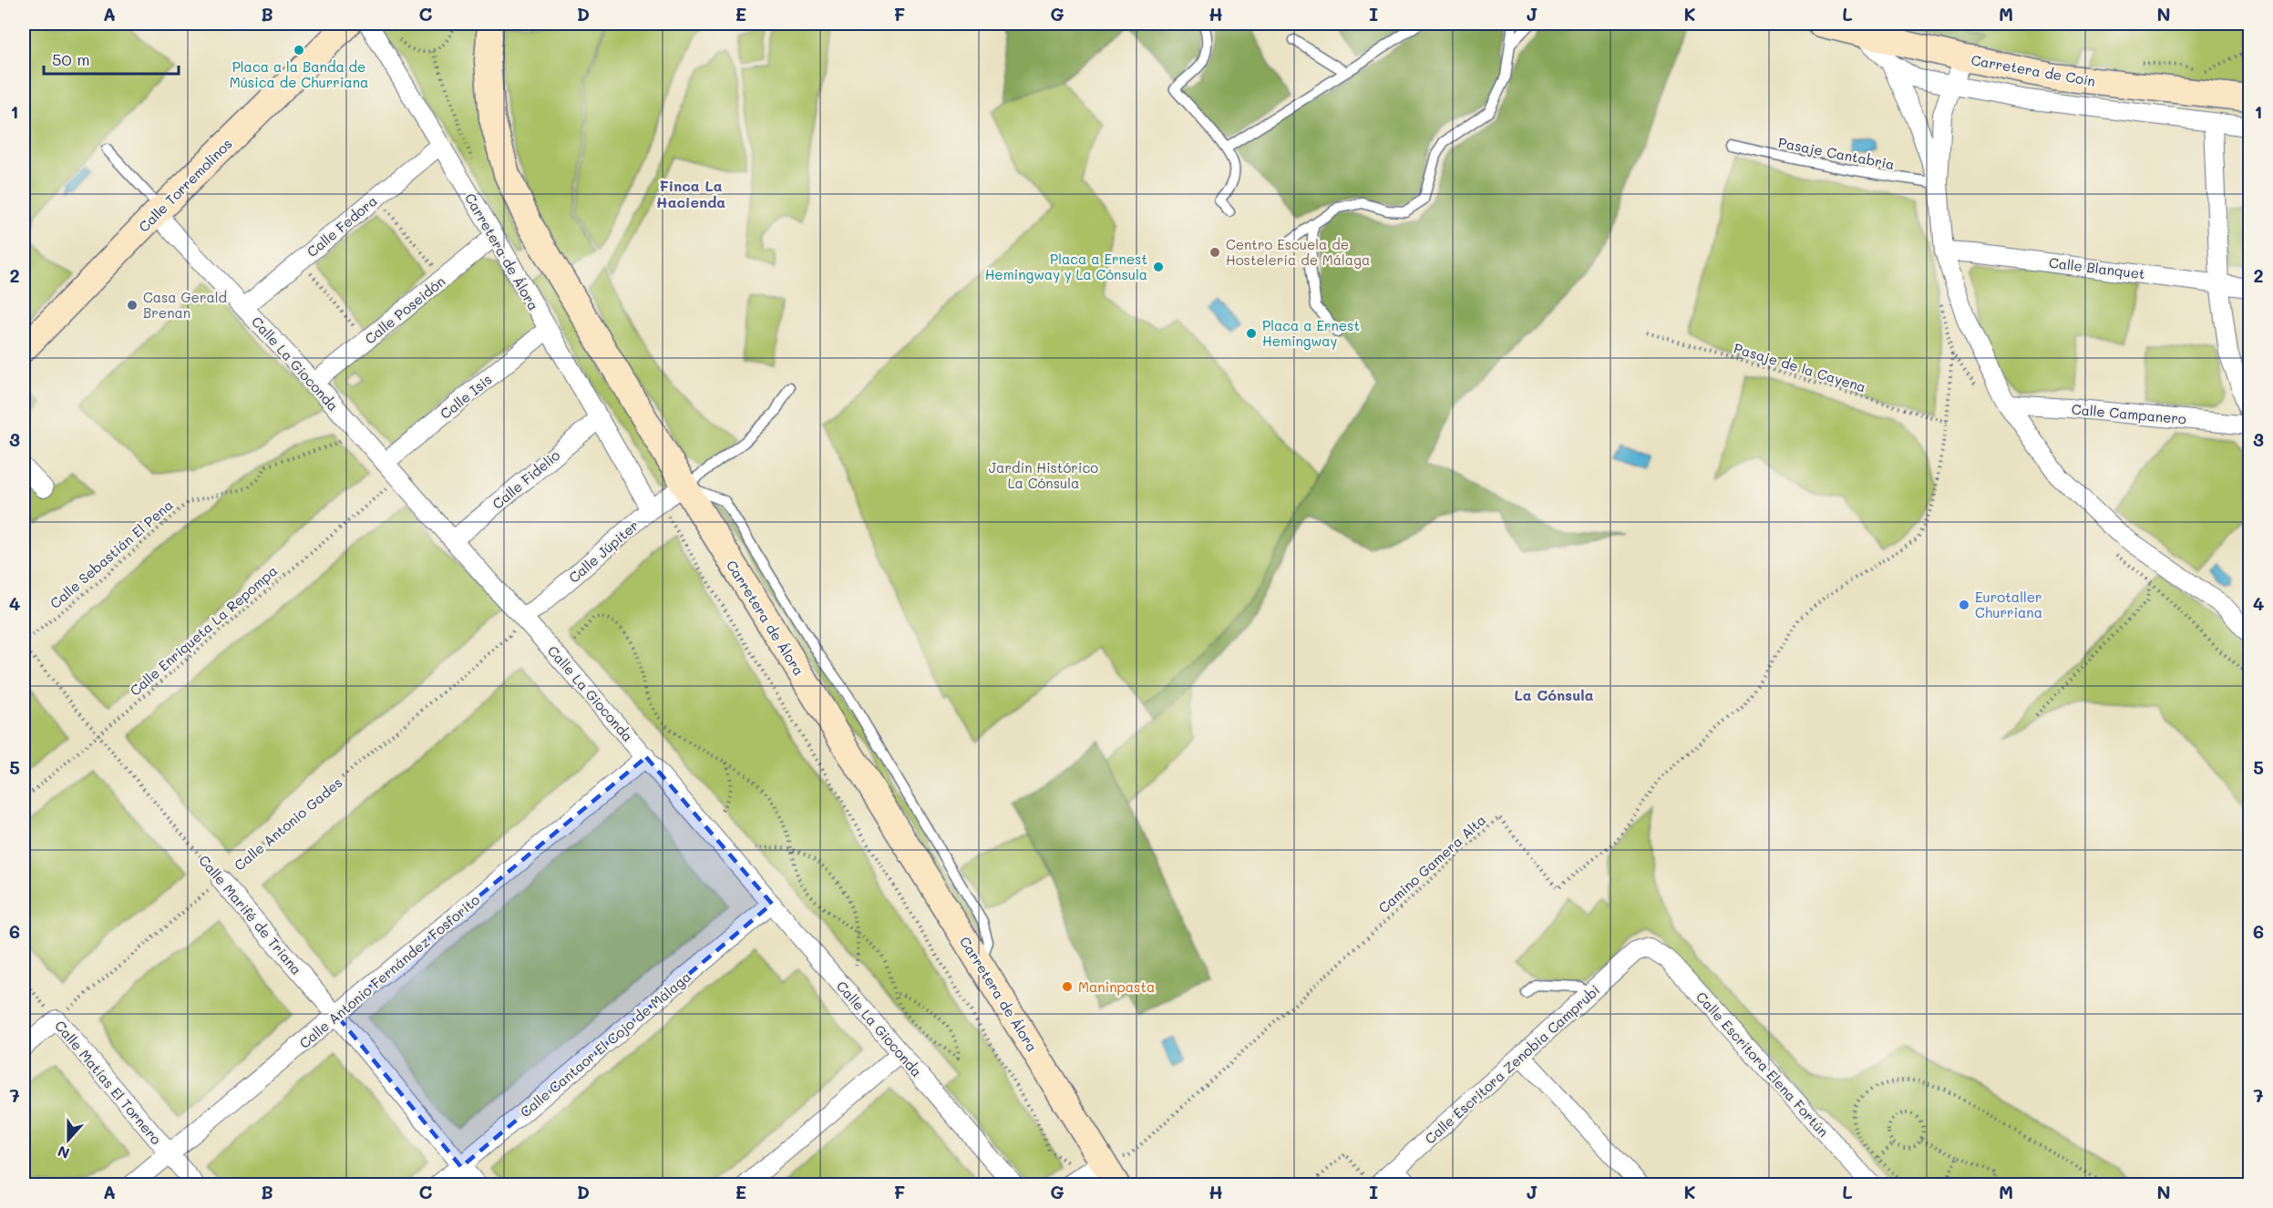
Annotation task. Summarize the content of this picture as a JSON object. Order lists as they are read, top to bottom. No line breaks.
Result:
{"streets":{"main road":["Carretera de Coín","Calle Torremolinos","Carretera de Álora"],"street":["Calle Fedora","Calle Blanquet","Calle Poseidón","Calle La Gioconda","Calle Isis","Calle Campanero","Calle Fidelio","Calle Júpiter","Calle Marifé de Triana","Calle Antonio Fernández Fosforito","Calle Cantaor El Cojo de Málaga","Calle Escritora Zenobia Camprubi","Calle Escritora Elena Fortún","Calle Matías El Tornero"],"lane":["Pasaje Cantabria"],"path":["Pasaje de la Cayena","Calle Sebastián El Pena","Calle Enriqueta La Repompa","Calle Antonio Gades","Camino Gamera Alta"]},"crossings":[["Calle Torremolinos","Calle La Gioconda"],["Calle Fedora","Carretera de Álora"],["Calle Fedora","Calle La Gioconda"],["Carretera de Álora","Calle Poseidón"],["Carretera de Álora","Calle Isis"],["Carretera de Álora","Calle Fidelio"],["Carretera de Álora","Calle Júpiter"],["Carretera de Álora","Camino Gamera Alta"],["Calle Poseidón","Calle La Gioconda"],["Calle La Gioconda","Calle Isis"],["Calle La Gioconda","Calle Fidelio"],["Calle La Gioconda","Calle Júpiter"],["Calle La Gioconda","Calle Sebastián El Pena"],["Calle La Gioconda","Calle Enriqueta La Repompa"],["Calle La Gioconda","Calle Antonio Gades"],["Calle La Gioconda","Calle Antonio Fernández Fosforito"],["Calle La Gioconda","Calle Cantaor El Cojo de Málaga"],["Pasaje de la Cayena","Camino Gamera Alta"],["Calle Júpiter","Calle Antonio Gades"],["Calle Sebastián El Pena","Calle Marifé de Triana"],["Calle Enriqueta La Repompa","Calle Marifé de Triana"],["Calle Antonio Gades","Calle Marifé de Triana"],["Calle Antonio Gades","Calle Matías El Tornero"],["Calle Marifé de Triana","Calle Antonio Fernández Fosforito"],["Calle Marifé de Triana","Calle Cantaor El Cojo de Málaga"],["Calle Antonio Fernández Fosforito","Calle Matías El Tornero"],["Calle Escritora Zenobia Camprubi","Calle Escritora Elena Fortún"]],"districts":["Finca La Hacienda","La Cónsula"],"parks":["Jardín Histórico La Cónsula"],"places":["Placa a la Banda de Música de Churriana","Centro Escuela de Hostelería de Málaga","Placa a Ernest Hemingway y La Cónsula","Casa Gerald Brenan","Placa a Ernest Hemingway","Eurotaller Churriana","Maninpasta"],"scale_bar":"50 m","north":"bottom","grid":{"columns":["A","B","C","D","E","F","G","H","I","J","K","L","M","N"],"rows":["1","2","3","4","5","6","7"]}}
